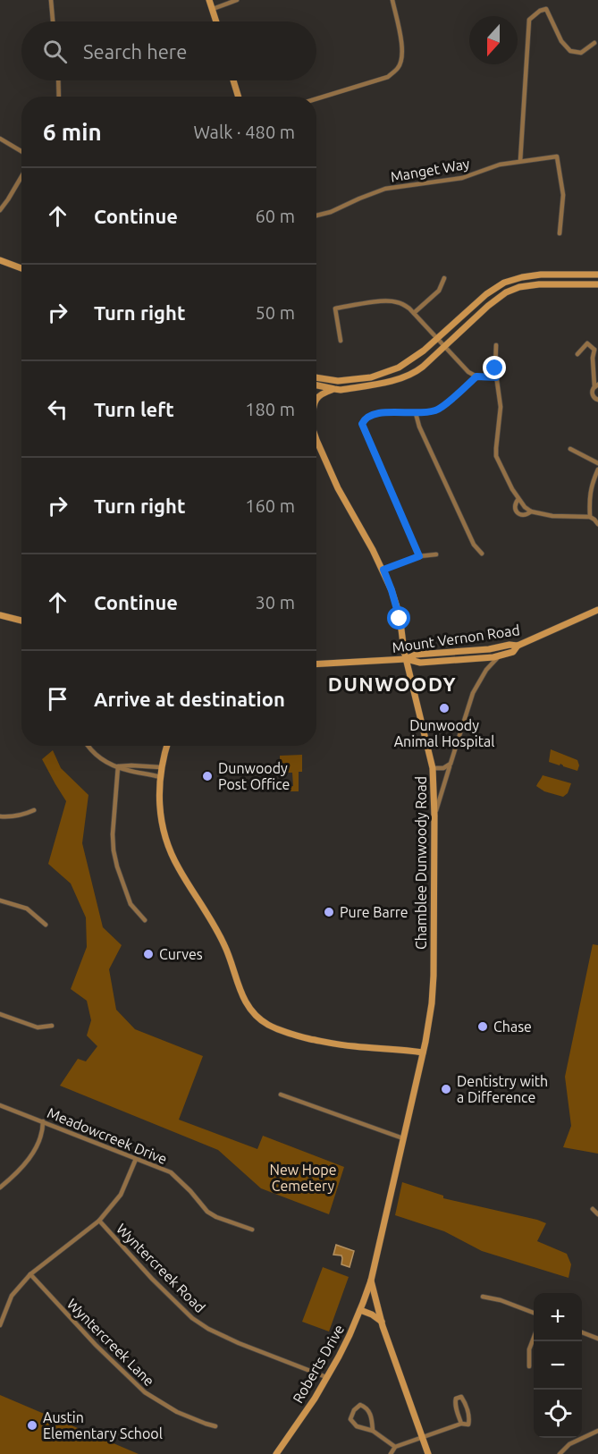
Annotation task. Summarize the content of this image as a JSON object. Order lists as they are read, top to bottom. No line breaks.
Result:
{"streets":{"street":["Manget Way","Mount Vernon Road","Chamblee Dunwoody Road","Meadowcreek Drive","Wyntercreek Road","Wyntercreek Lane","Roberts Drive"]},"crossings":[["Mount Vernon Road","Chamblee Dunwoody Road"],["Chamblee Dunwoody Road","Roberts Drive"],["Wyntercreek Road","Roberts Drive"]],"districts":["DUNWOODY"],"parks":["New Hope Cemetery"],"places":["Dunwoody Animal Hospital","Dunwoody Post Office","Pure Barre","Curves","Chase","Dentistry with a Difference","Austin Elementary School"],"north":"bottom","page":{"search":"Search here","heading":["6 min","Walk · 480 m"],"list":[["Continue","60 m"],["Turn right","50 m"],["Turn left","180 m"],["Turn right","160 m"],["Continue","30 m"],"Arrive at destination"],"map_buttons":["+","−"]}}
